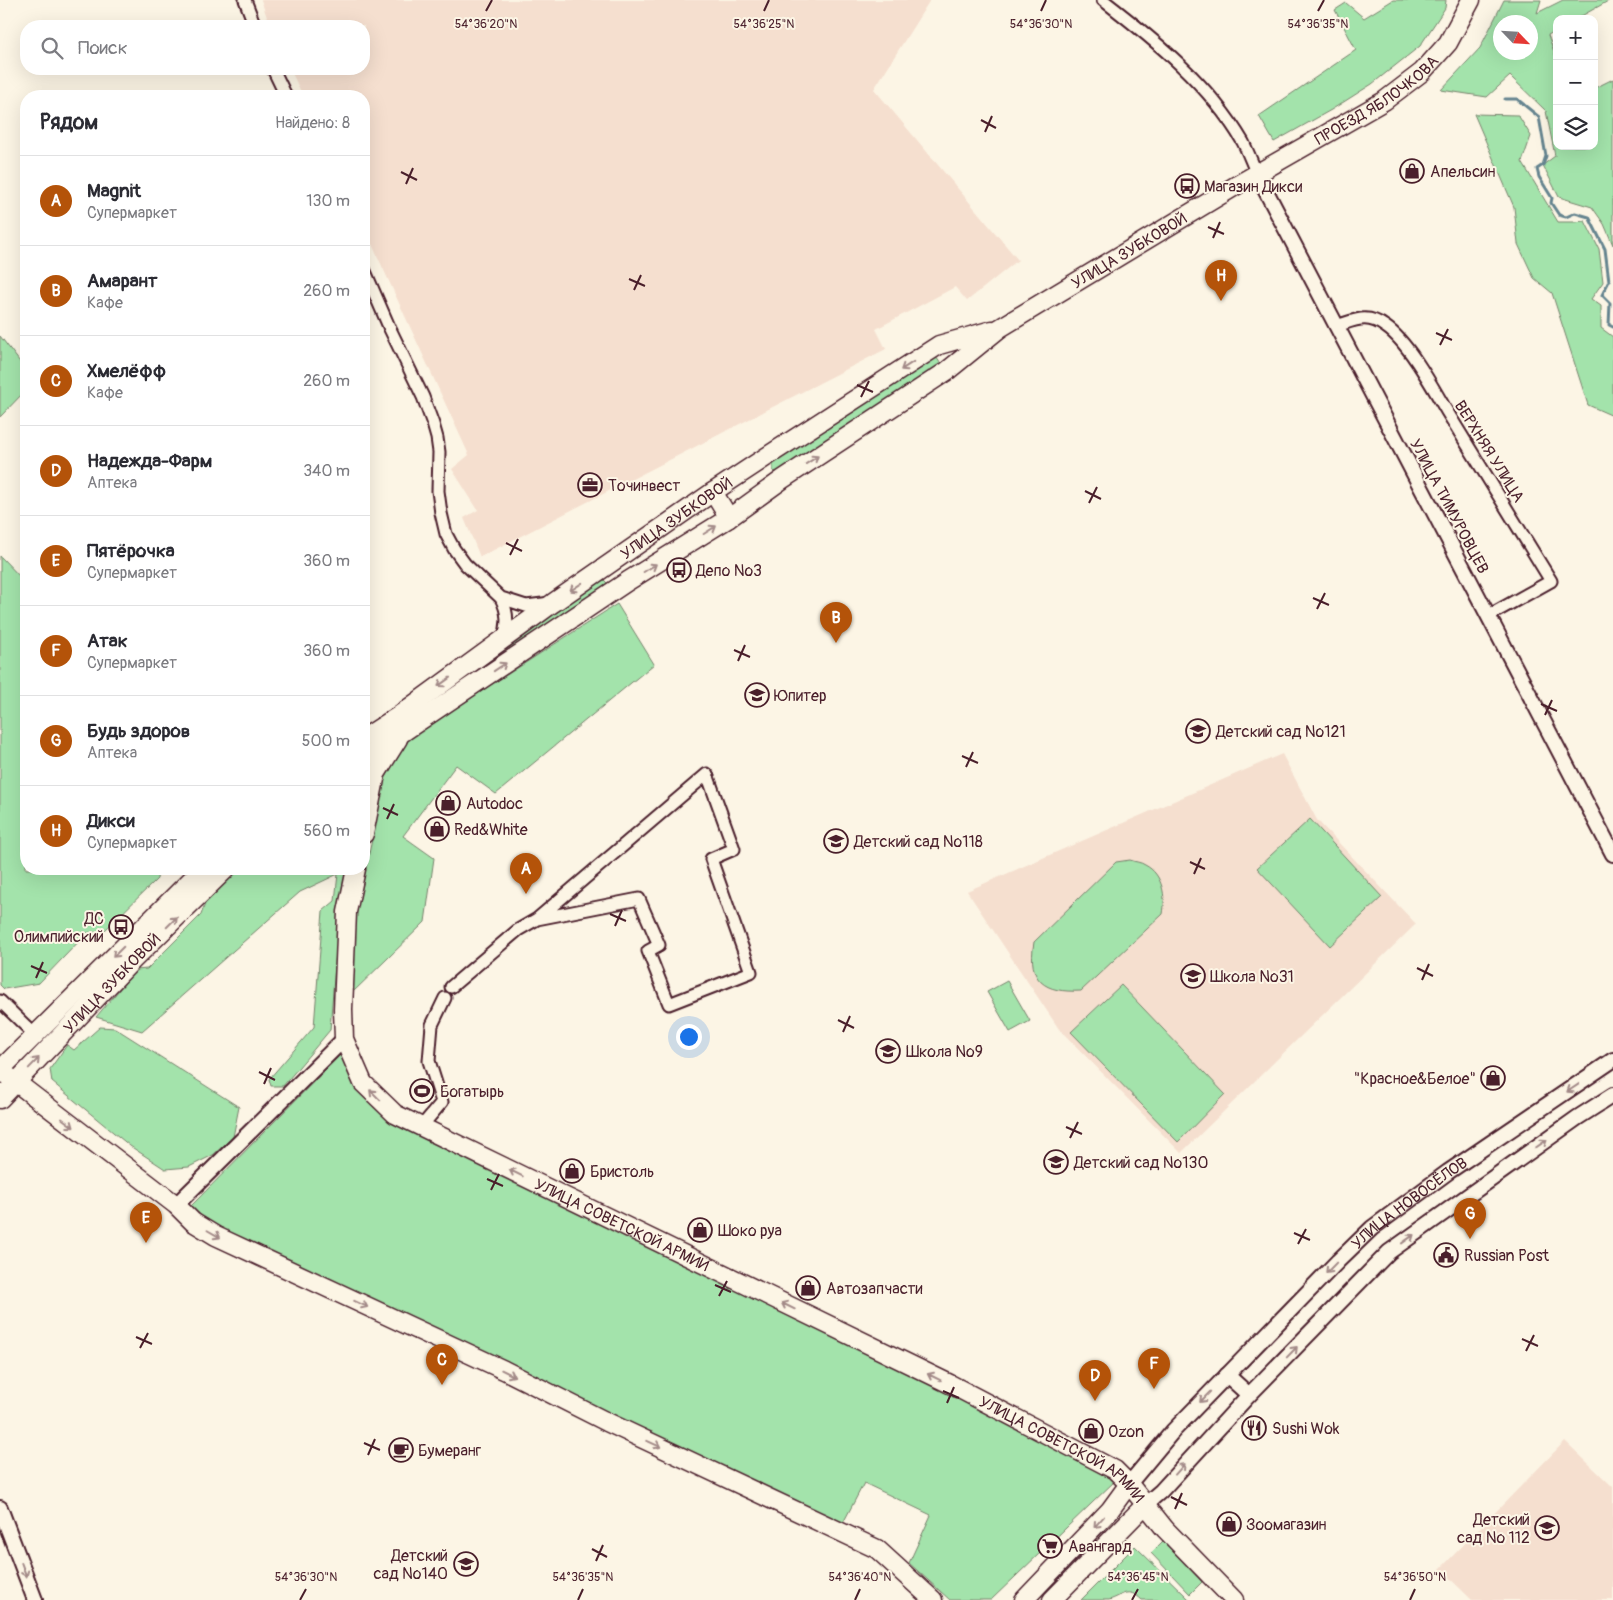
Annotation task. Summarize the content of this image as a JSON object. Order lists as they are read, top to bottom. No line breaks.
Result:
{"streets":{"main road":["ПРОЕЗД ЯБЛОЧКОВА","УЛИЦА ЗУБКОВОЙ","УЛИЦА НОВОСЁЛОВ","УЛИЦА СОВЕТСКОЙ АРМИИ"],"street":["ВЕРХНЯЯ УЛИЦА","УЛИЦА ТИМУРОВЦЕВ"]},"crossings":[["ПРОЕЗД ЯБЛОЧКОВА","УЛИЦА ЗУБКОВОЙ"],["ПРОЕЗД ЯБЛОЧКОВА","УЛИЦА ТИМУРОВЦЕВ"],["УЛИЦА ЗУБКОВОЙ","УЛИЦА ТИМУРОВЦЕВ"],["ВЕРХНЯЯ УЛИЦА","УЛИЦА ТИМУРОВЦЕВ"],["УЛИЦА НОВОСЁЛОВ","УЛИЦА СОВЕТСКОЙ АРМИИ"]],"one_way":["УЛИЦА СОВЕТСКОЙ АРМИИ"],"places":{"shop":["Апельсин","Autodoc","Red&White","\"Красное&Белое\"","Бристоль","Шоко руа","Автозапчасти","Ozon","Зоомагазин"],"bus stop":["Магазин Дикси","Депо №3","ДС Олимпийский"],"office":["Точинвест"],"school or university":["Юпитер","Детский сад №121","Детский сад №118","Школа №31","Школа №9","Детский сад №130","Детский сад № 112","Детский сад №140"],"sports":["Богатырь"],"public building":["Russian Post"],"restaurant":["Sushi Wok"],"cafe":["Бумеранг"],"supermarket":["Авангард"]},"north":"bottom right","page":{"map_buttons":["+","−"],"search":"Поиск","heading":["Рядом","Найдено: 8"],"list":[{"mark":"A","name":"Magnit","note":"Супермаркет","value":"130 m"},{"mark":"B","name":"Амарант","note":"Кафе","value":"260 m"},{"mark":"C","name":"Хмелёфф","note":"Кафе","value":"260 m"},{"mark":"D","name":"Надежда-Фарм","note":"Аптека","value":"340 m"},{"mark":"E","name":"Пятёрочка","note":"Супермаркет","value":"360 m"},{"mark":"F","name":"Атак","note":"Супермаркет","value":"360 m"},{"mark":"G","name":"Будь здоров","note":"Аптека","value":"500 m"},{"mark":"H","name":"Дикси","note":"Супермаркет","value":"560 m"}],"pins":["H","B","A","G","E","C","F","D"]},"coordinates":["54°36'20\"N","54°36'25\"N","54°36'30\"N","54°36'35\"N","54°36'40\"N","54°36'45\"N","54°36'50\"N"]}
